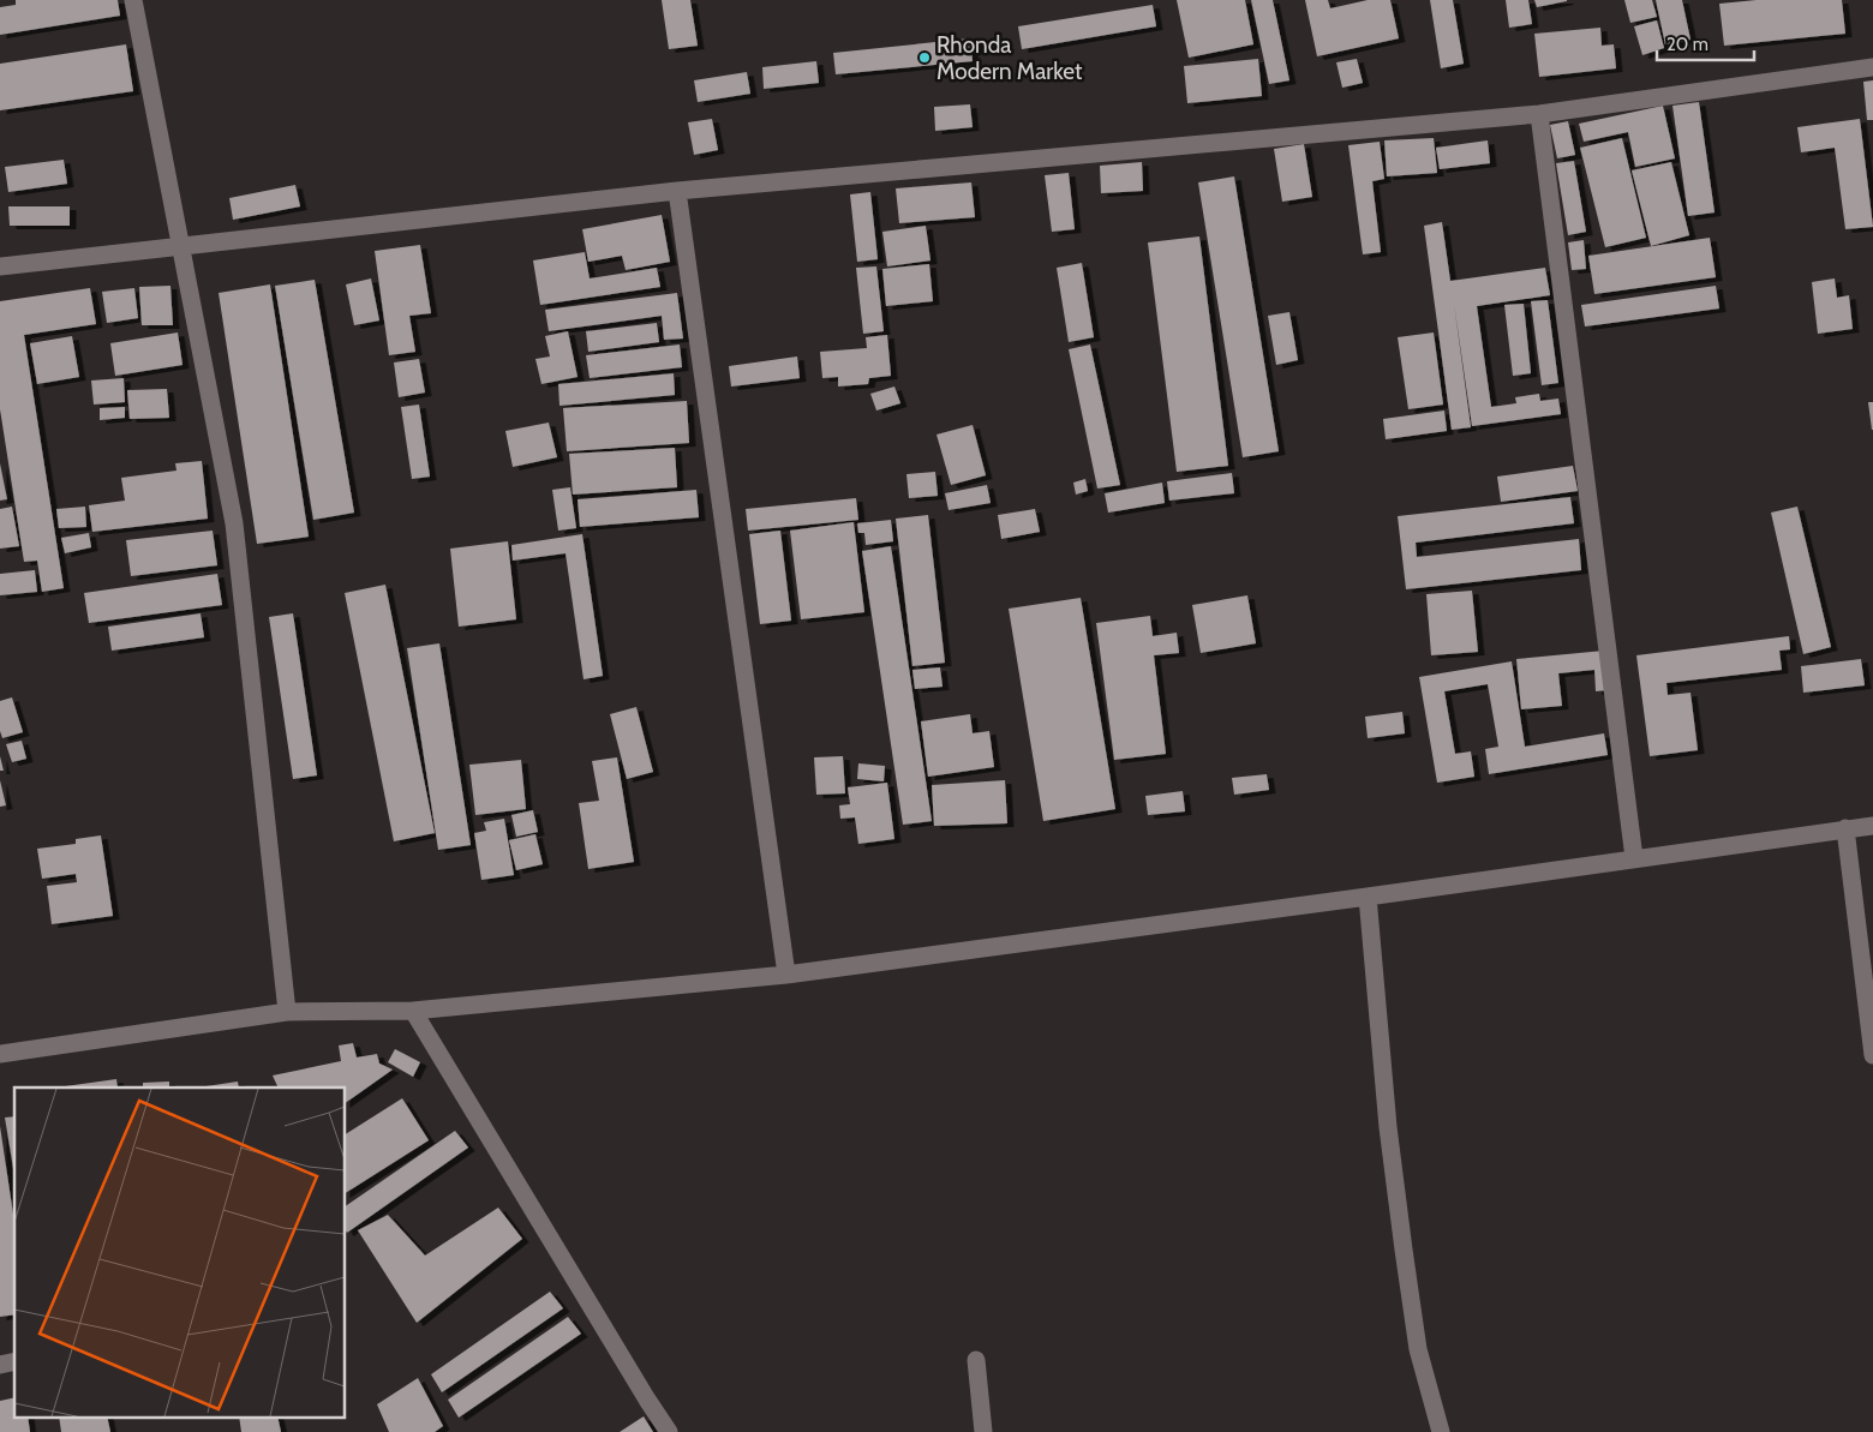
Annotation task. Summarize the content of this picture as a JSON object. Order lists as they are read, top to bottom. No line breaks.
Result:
{"places":["Rhonda Modern Market"],"scale_bar":"20 m"}
